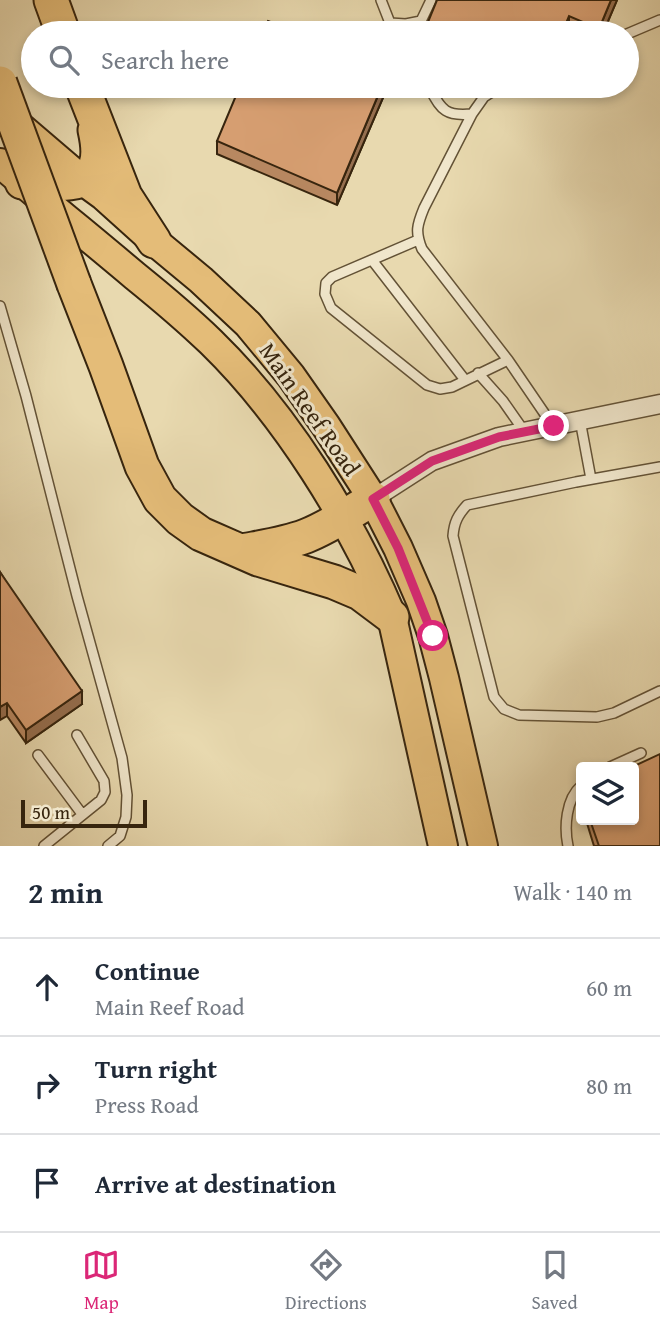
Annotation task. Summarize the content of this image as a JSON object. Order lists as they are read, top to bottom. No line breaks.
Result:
{"streets":{"main road":["Main Reef Road"]},"scale_bar":"50 m","page":{"search":"Search here","scale":"50 m","heading":["2 min","Walk · 140 m"],"list":[["Continue","Main Reef Road","60 m"],["Turn right","Press Road","80 m"],"Arrive at destination"],"nav":["Map","Directions","Saved"]}}
